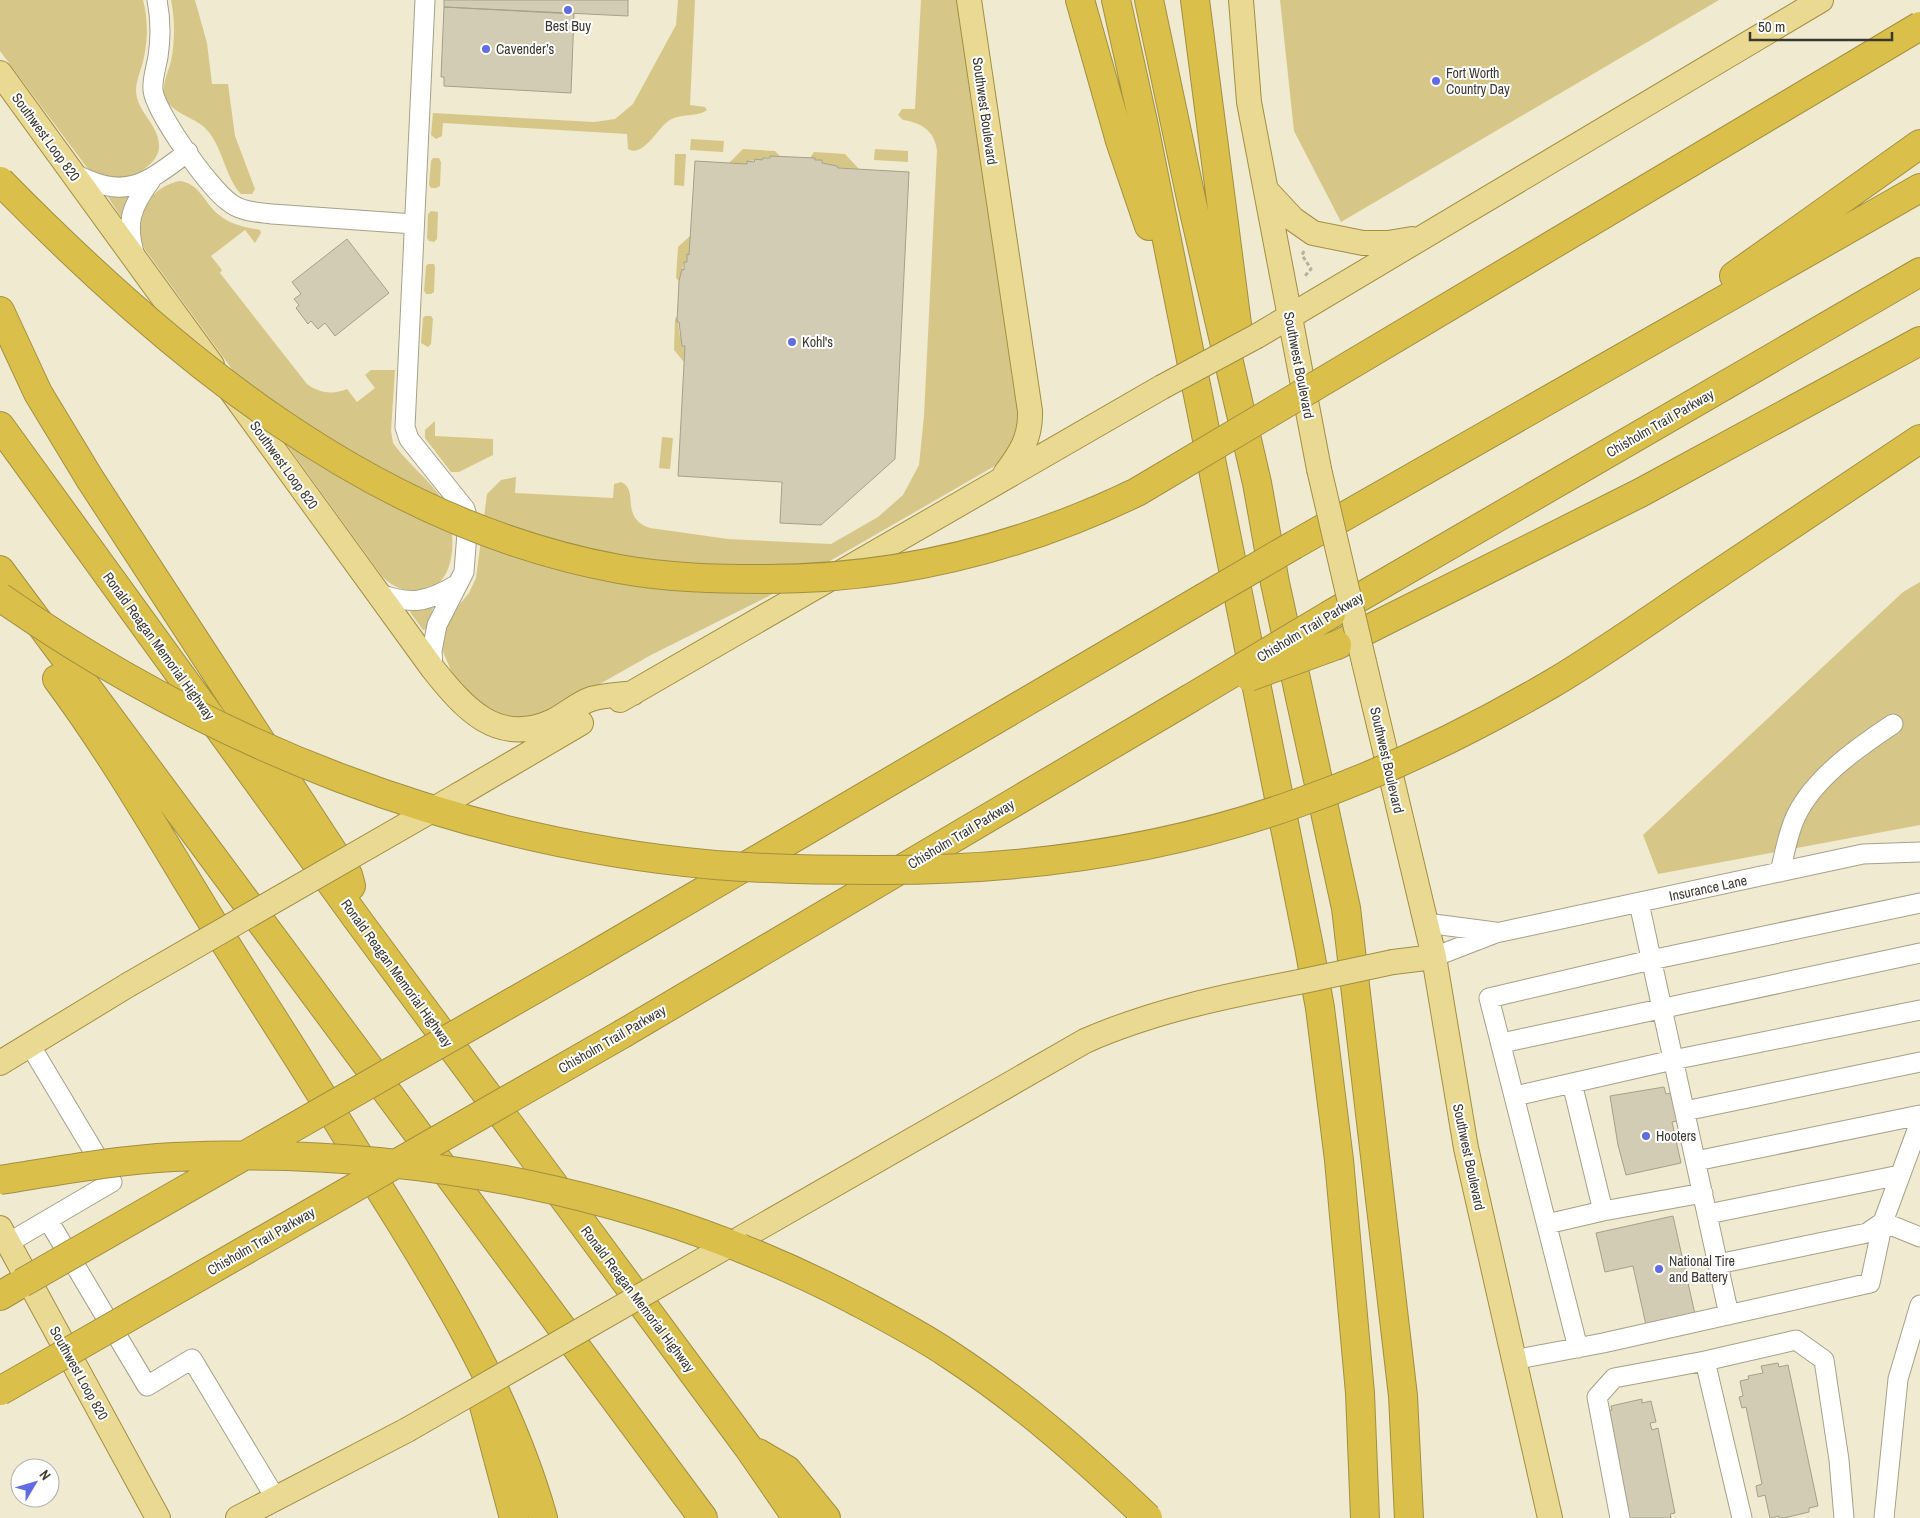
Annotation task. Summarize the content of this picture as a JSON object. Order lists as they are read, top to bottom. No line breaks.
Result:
{"streets":{"highway":["Chisholm Trail Parkway","Ronald Reagan Memorial Highway"],"main road":["Southwest Boulevard","Southwest Loop 820"],"street":["Insurance Lane"]},"crossings":[["Southwest Boulevard","Insurance Lane"]],"places":["Best Buy","Cavender’s","Fort Worth Country Day","Kohl's","Hooters","National Tire and Battery"],"scale_bar":"50 m","north":"top right"}
